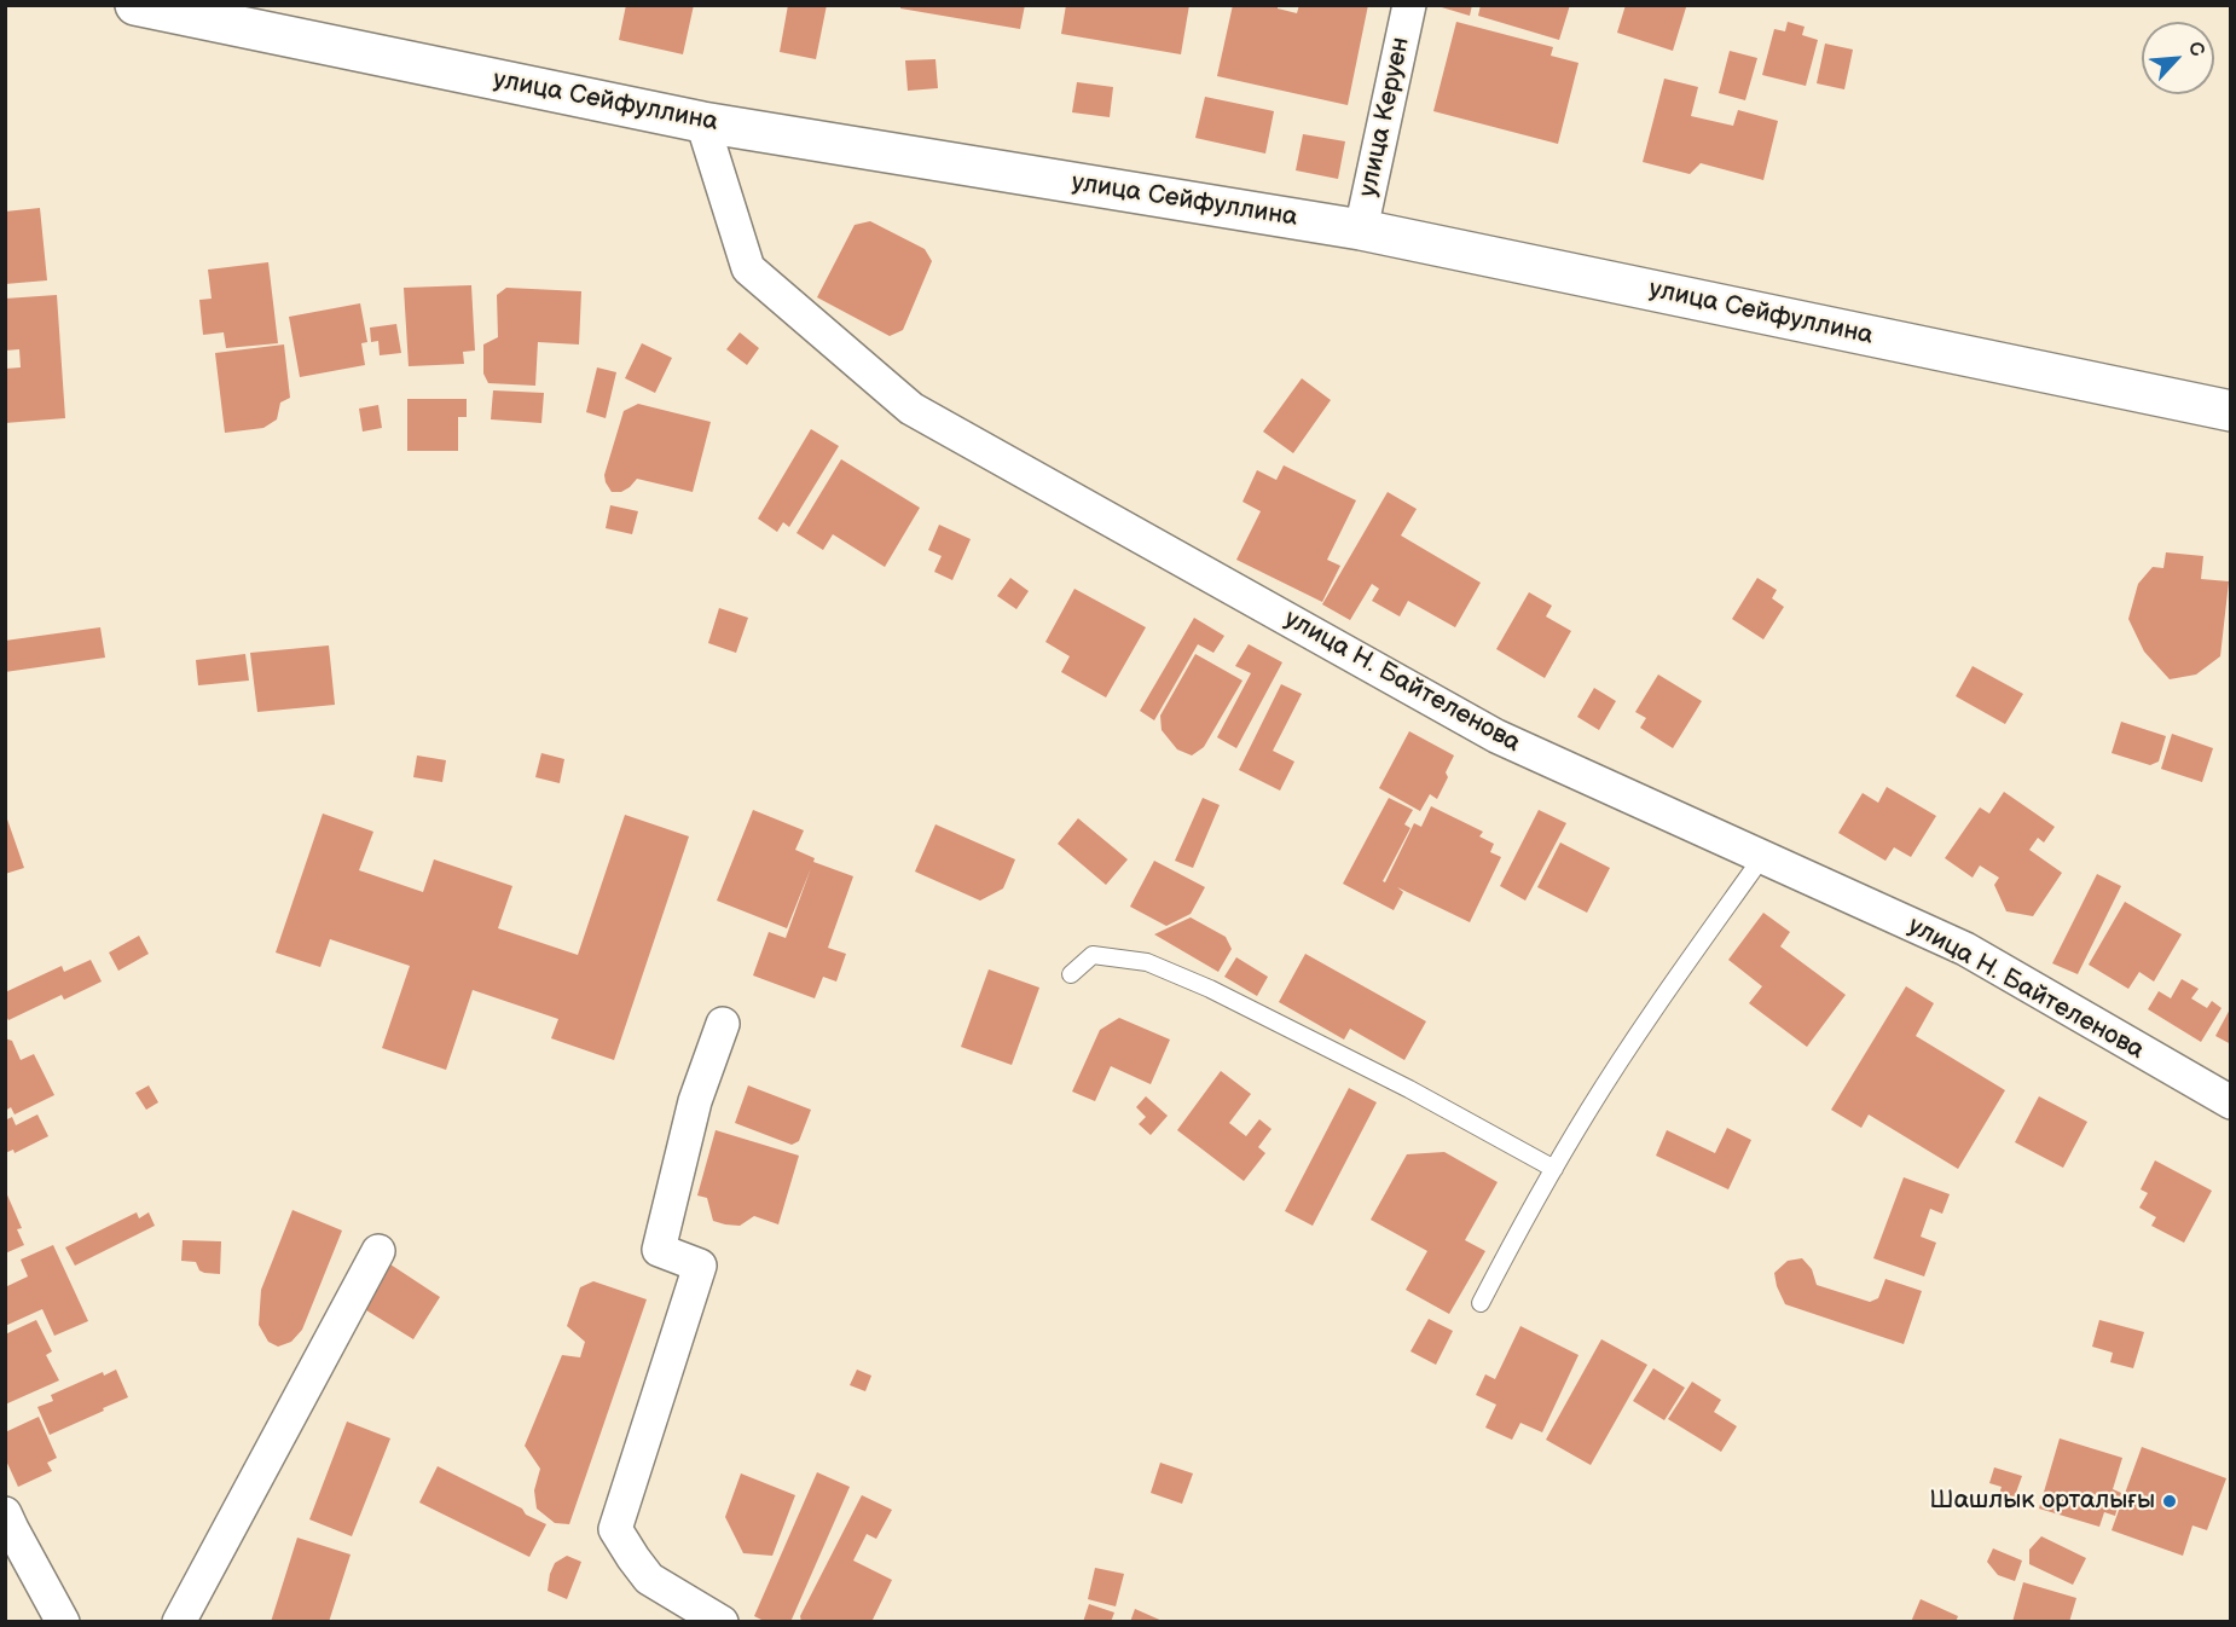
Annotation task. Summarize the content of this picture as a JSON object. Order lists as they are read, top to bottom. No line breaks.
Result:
{"streets":{"main road":["улица Сейфуллина"],"street":["улица Керуен","улица Н. Байтеленова"]},"crossings":[["улица Сейфуллина","улица Керуен"],["улица Сейфуллина","улица Н. Байтеленова"]],"places":["Шашлык орталығы"],"north":"top right"}
